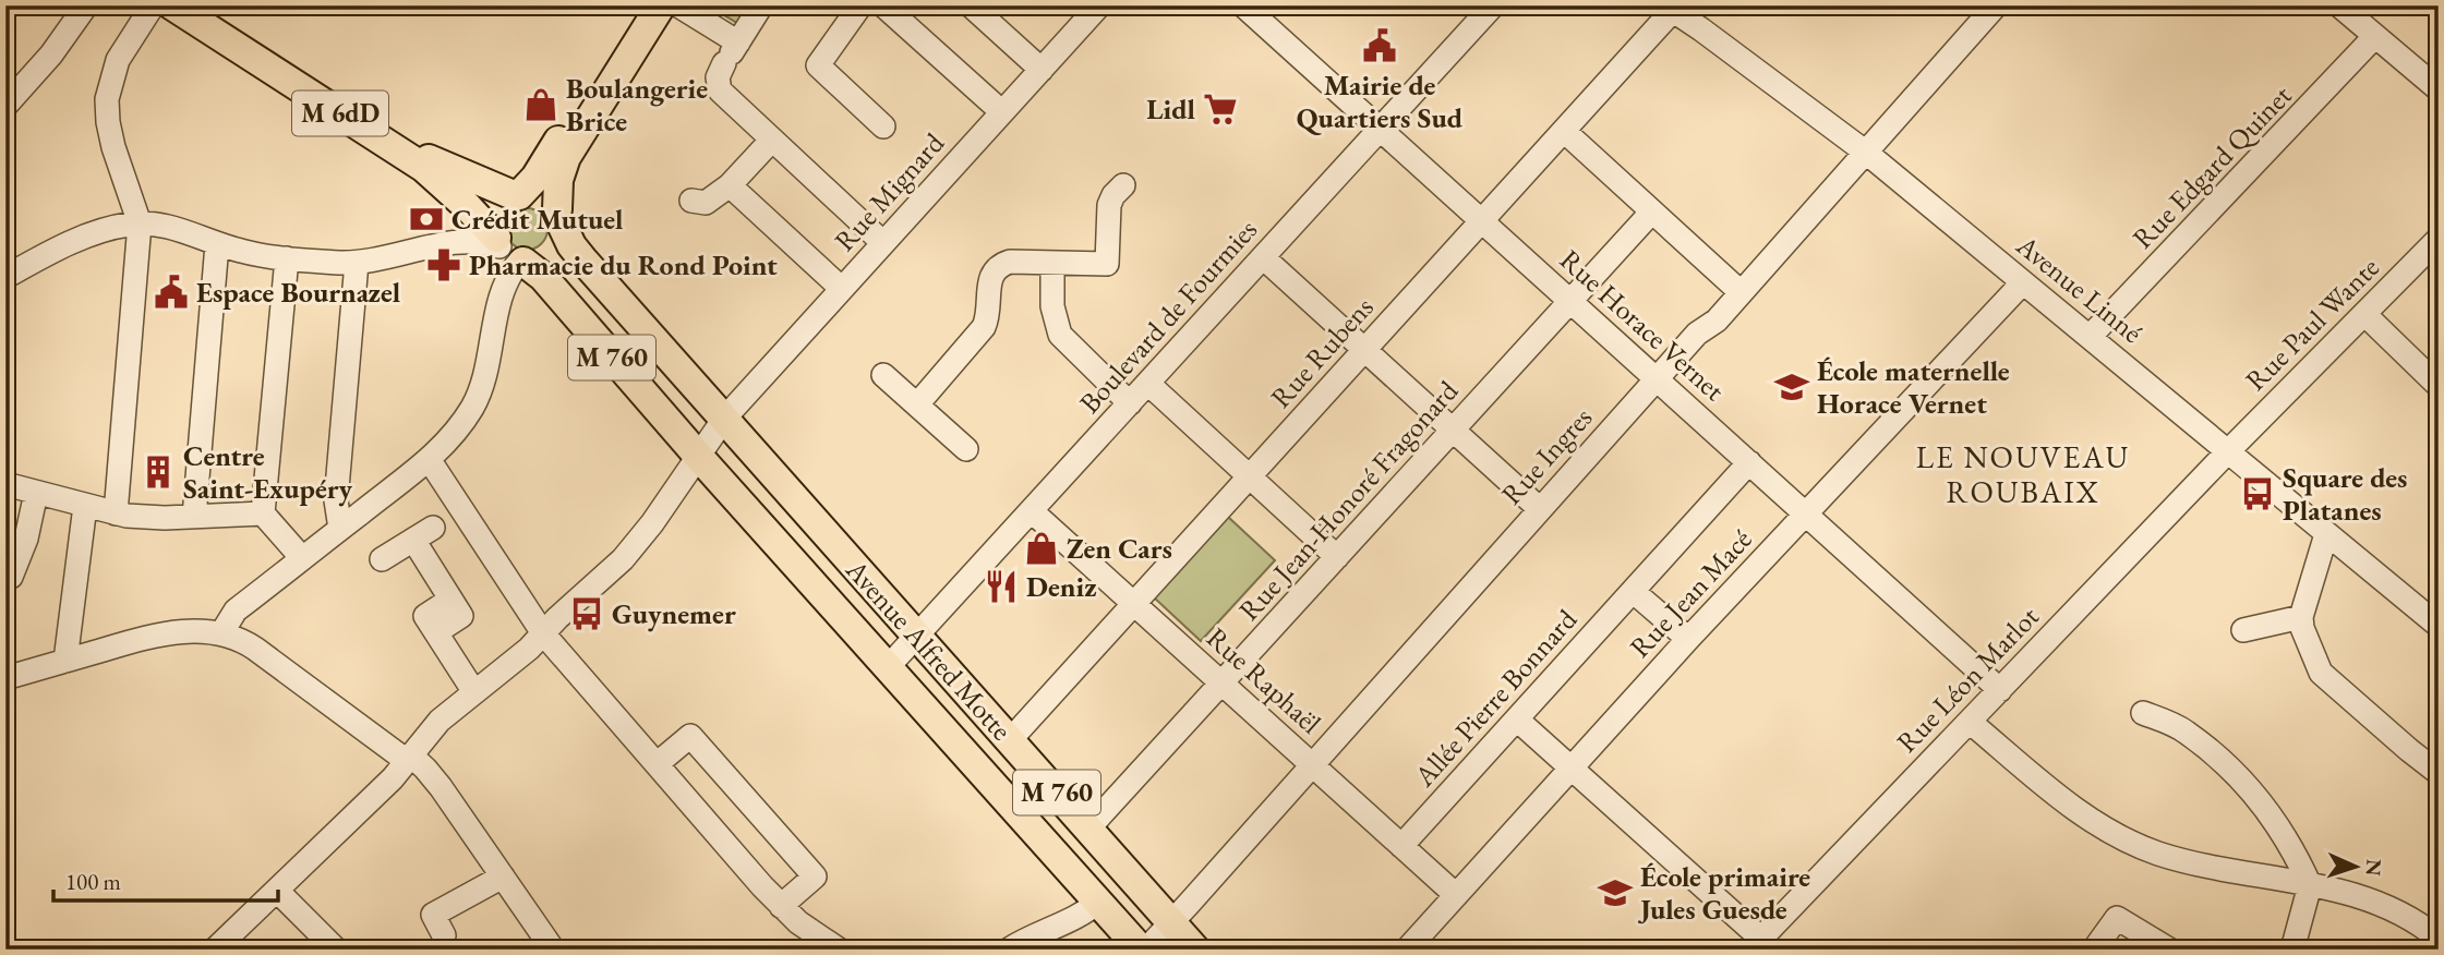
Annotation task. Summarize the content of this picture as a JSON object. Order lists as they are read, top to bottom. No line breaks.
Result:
{"streets":{"main road":["M 6dD","M 760","Avenue Alfred Motte"],"street":["Rue Edgard Quinet","Rue Mignard","Avenue Linné","Boulevard de Fourmies","Rue Paul Wante","Rue Horace Vernet","Rue Rubens","Rue Ingres","Rue Jean-Honoré Fragonard","Rue Jean Macé","Rue Léon Marlot","Rue Raphaël","Allée Pierre Bonnard"]},"crossings":[["M 6dD","Avenue Alfred Motte"],["Rue Edgard Quinet","Avenue Linné"],["Rue Mignard","Avenue Alfred Motte"],["Avenue Linné","Rue Paul Wante"],["Avenue Linné","Rue Rubens"],["Avenue Linné","Rue Ingres"],["Avenue Linné","Rue Jean Macé"],["Avenue Linné","Rue Léon Marlot"],["Boulevard de Fourmies","Rue Horace Vernet"],["Boulevard de Fourmies","Avenue Alfred Motte"],["Boulevard de Fourmies","Rue Raphaël"],["Rue Paul Wante","Rue Léon Marlot"],["Rue Horace Vernet","Rue Rubens"],["Rue Horace Vernet","Rue Ingres"],["Rue Horace Vernet","Rue Jean-Honoré Fragonard"],["Rue Horace Vernet","Rue Jean Macé"],["Rue Horace Vernet","Rue Léon Marlot"],["Rue Horace Vernet","Allée Pierre Bonnard"],["Rue Rubens","Avenue Alfred Motte"],["Rue Rubens","Rue Raphaël"],["Rue Ingres","Avenue Alfred Motte"],["Rue Ingres","Rue Raphaël"],["Rue Jean-Honoré Fragonard","Avenue Alfred Motte"],["Rue Jean-Honoré Fragonard","Rue Raphaël"],["Rue Jean Macé","Rue Raphaël"],["Rue Raphaël","Allée Pierre Bonnard"]],"districts":["LE NOUVEAU ROUBAIX"],"places":{"public building":["Mairie de Quartiers Sud","Espace Bournazel"],"shop":["Boulangerie Brice","Zen Cars"],"supermarket":["Lidl"],"bank":["Crédit Mutuel"],"pharmacy":["Pharmacie du Rond Point"],"school or university":["École maternelle Horace Vernet","École primaire Jules Guesde"],"building":["Centre Saint-Exupéry"],"bus stop":["Square des Platanes","Guynemer"],"restaurant":["Deniz"]},"scale_bar":"100 m","north":"right"}
